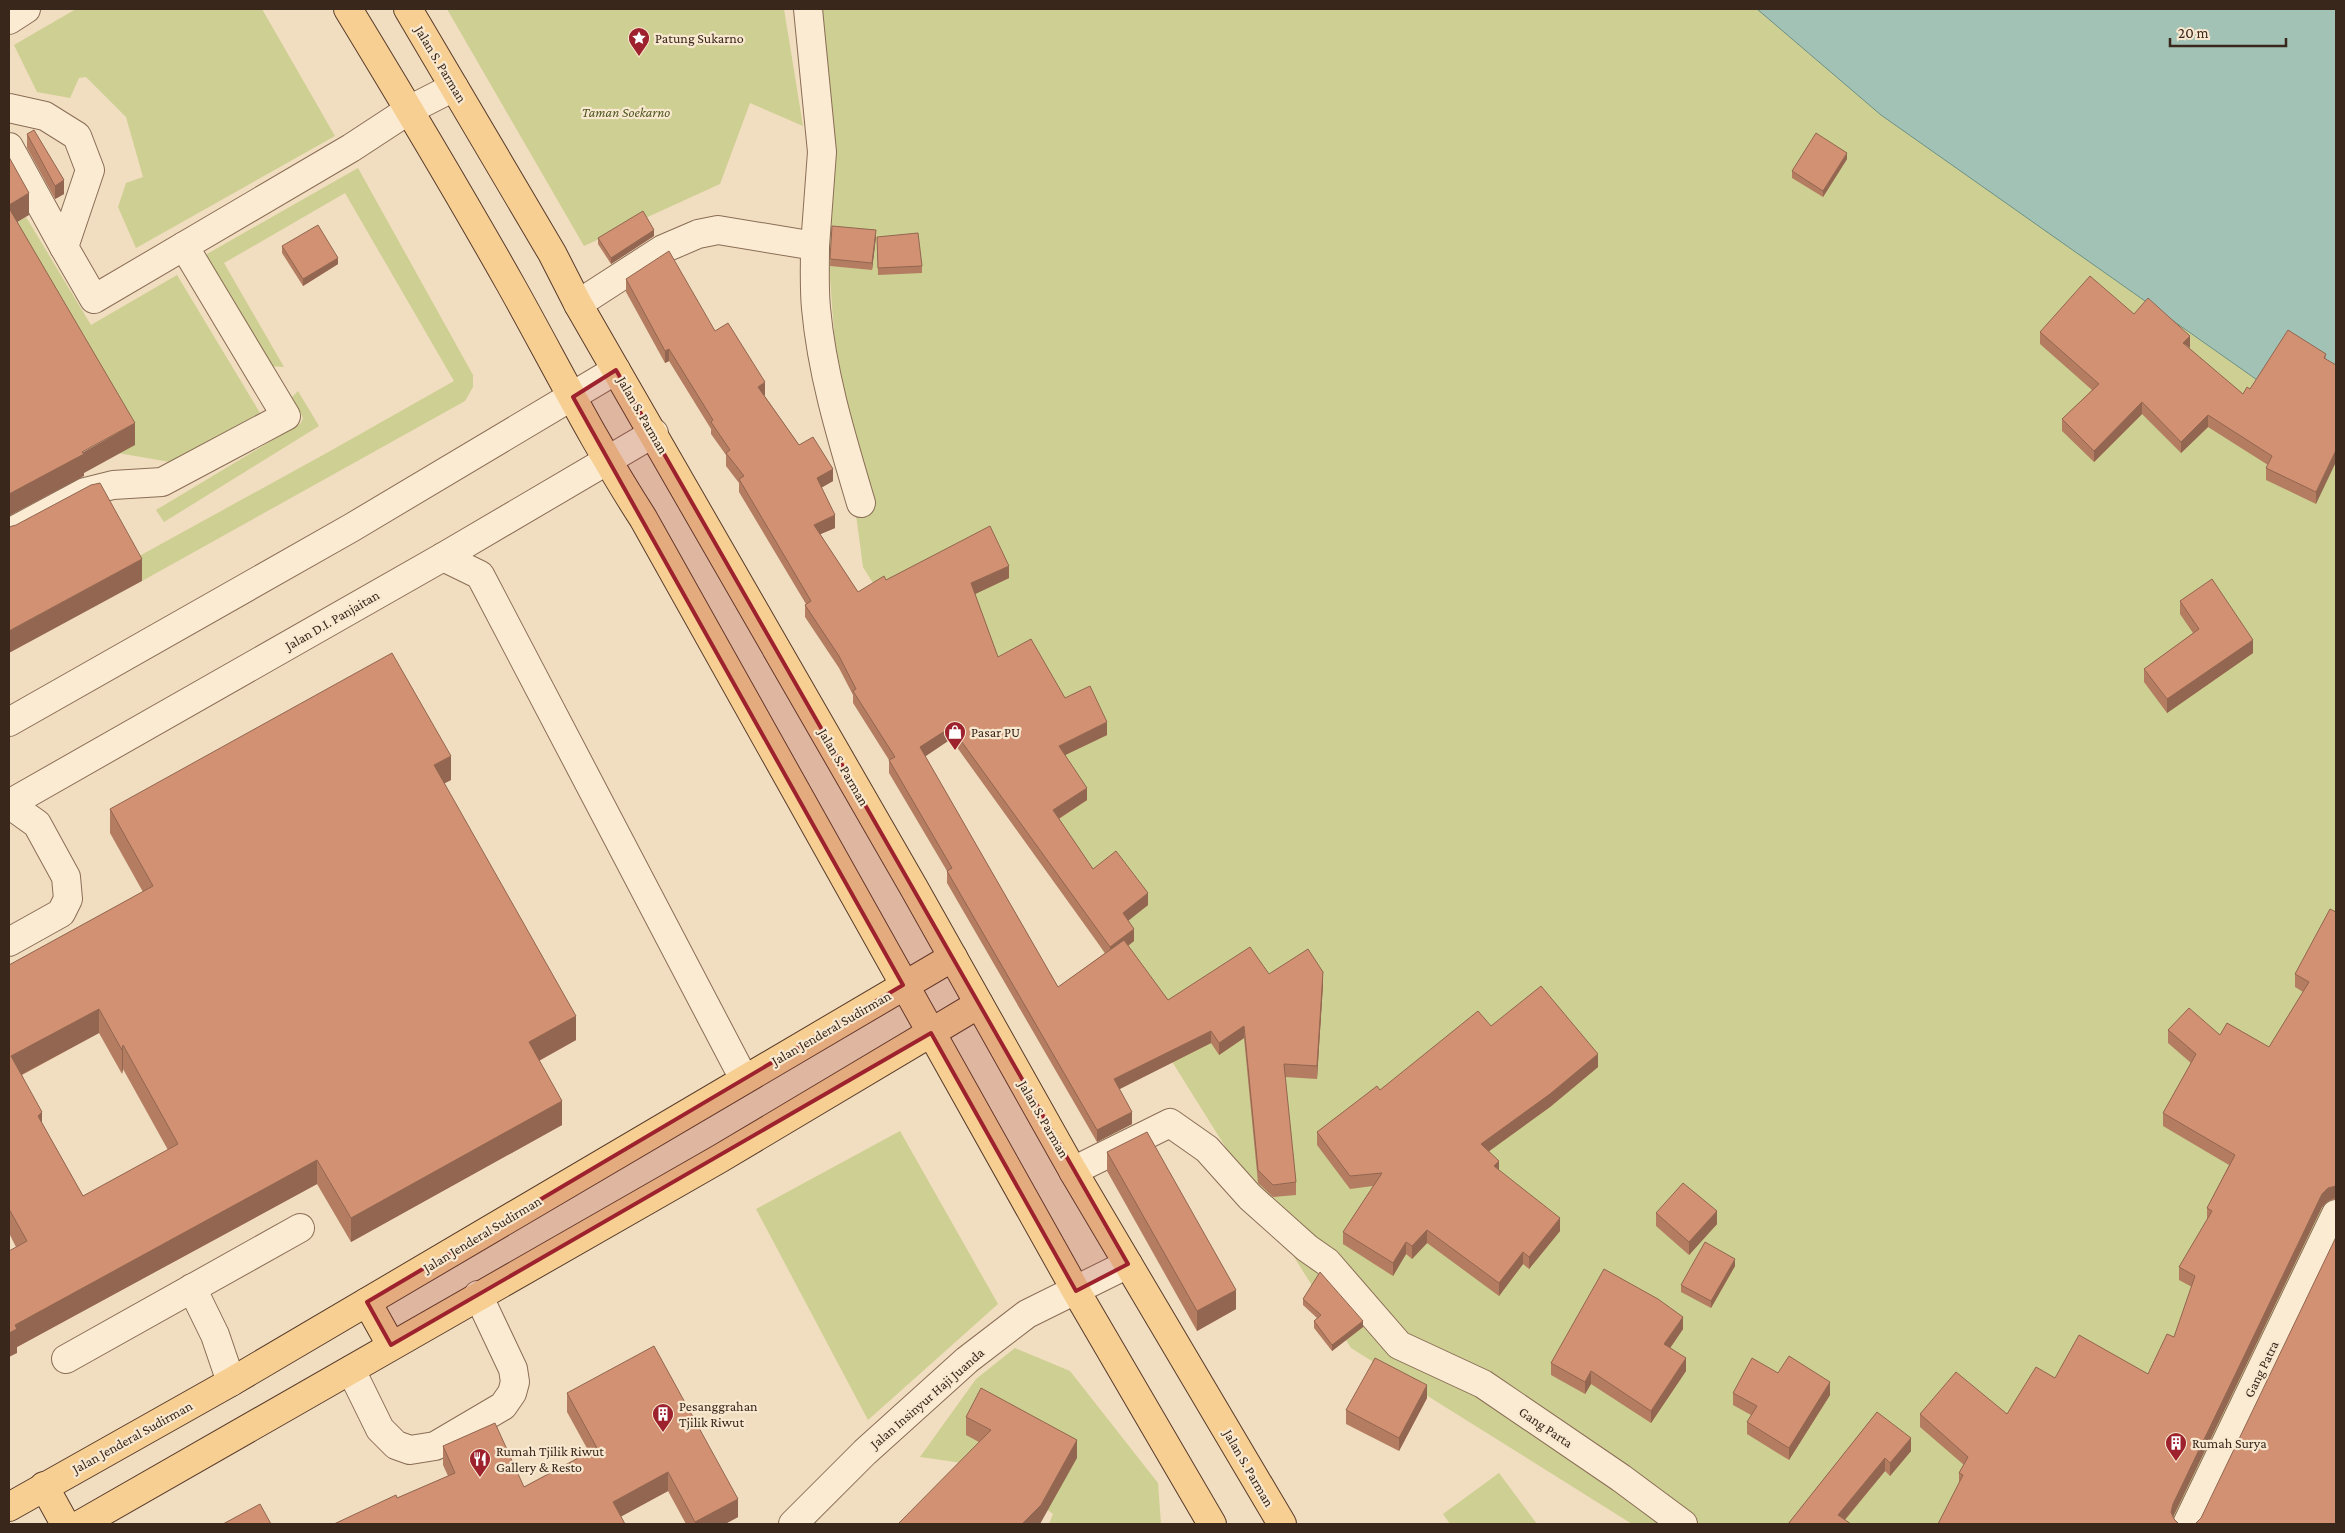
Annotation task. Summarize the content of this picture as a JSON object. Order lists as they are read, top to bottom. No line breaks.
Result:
{"streets":{"main road":["Jalan S. Parman","Jalan Jenderal Sudirman"],"street":["Jalan D.I. Panjaitan","Gang Patra","Jalan Insinyur Haji Juanda","Gang Parta"]},"crossings":[["Jalan S. Parman","Jalan D.I. Panjaitan"],["Jalan S. Parman","Jalan Jenderal Sudirman"],["Jalan S. Parman","Jalan Insinyur Haji Juanda"],["Jalan S. Parman","Gang Parta"]],"parks":["Taman Soekarno"],"places":{"place":["Patung Sukarno"],"shop":["Pasar PU"],"building":["Pesanggrahan Tjilik Riwut","Rumah Surya"],"restaurant":["Rumah Tjilik Riwut Gallery & Resto"]},"scale_bar":"20 m"}
